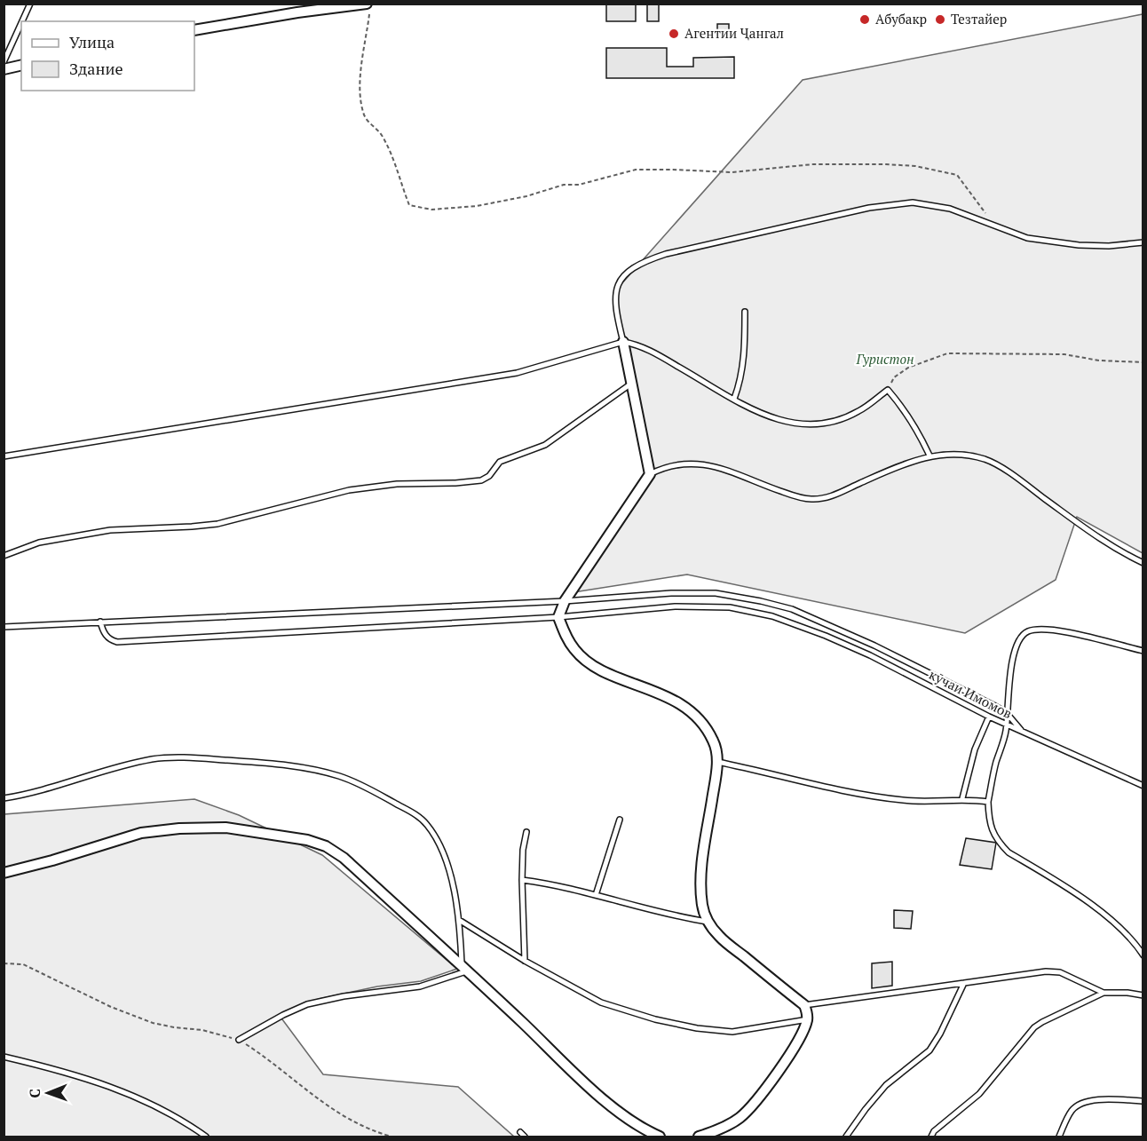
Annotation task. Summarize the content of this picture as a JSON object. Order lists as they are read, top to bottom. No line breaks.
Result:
{"streets":{"lane":["кӯчаи Имомов"]},"parks":["Гуристон"],"places":["Абубакр","Тезтайер","Агентии Ҷангал"],"legend":["Улица","Здание"],"north":"left"}
